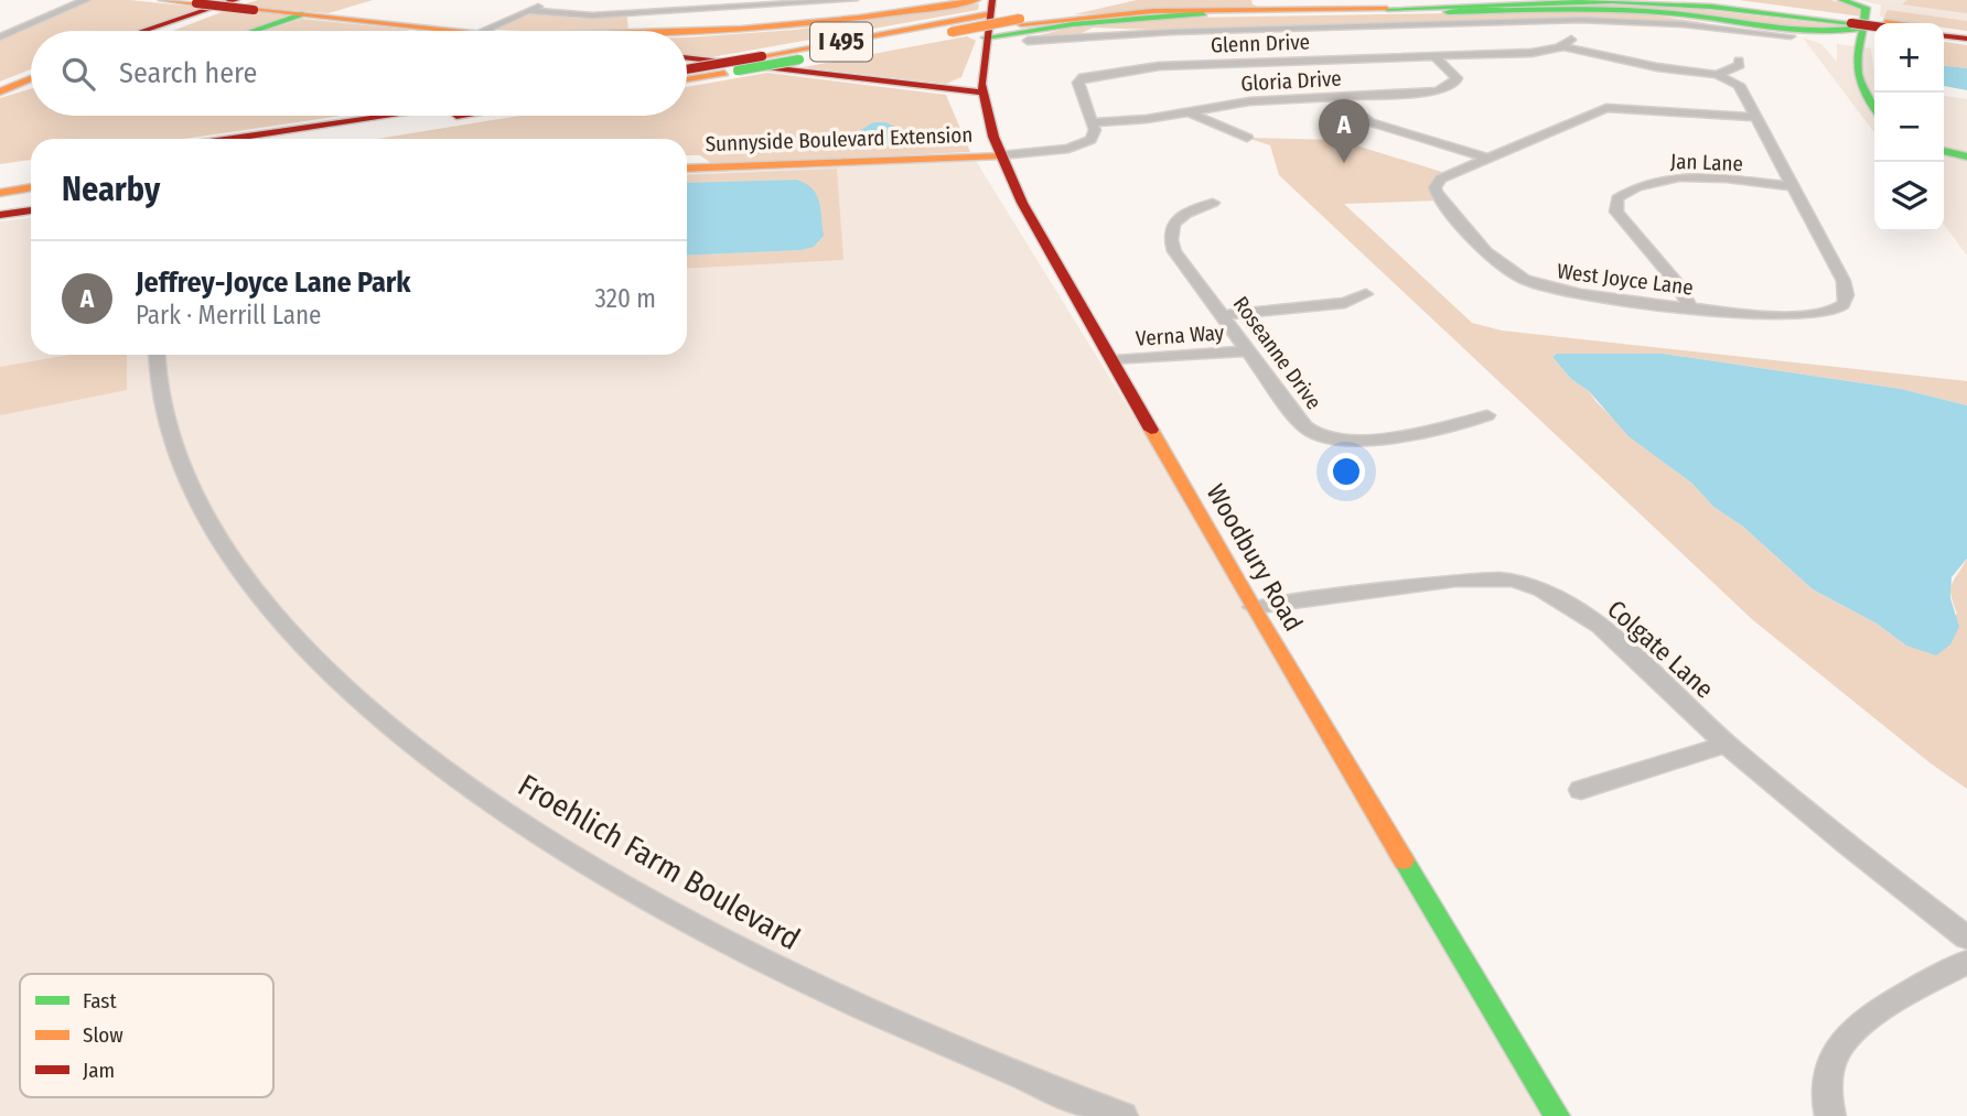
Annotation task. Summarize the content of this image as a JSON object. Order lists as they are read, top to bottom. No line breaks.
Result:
{"streets":{"main road":["I 495","Sunnyside Boulevard Extension","Woodbury Road"],"street":["Glenn Drive","Gloria Drive","Jan Lane","West Joyce Lane","Verna Way","Roseanne Drive","Colgate Lane","Froehlich Farm Boulevard"]},"crossings":[["I 495","Woodbury Road"],["Glenn Drive","Gloria Drive"],["Sunnyside Boulevard Extension","Woodbury Road"],["Jan Lane","West Joyce Lane"],["Verna Way","Roseanne Drive"],["Verna Way","Woodbury Road"],["Woodbury Road","Colgate Lane"]],"legend":["Fast","Slow","Jam"],"page":{"map_buttons":["+","−"],"search":"Search here","pins":"A","heading":"Nearby","list":[{"mark":"A","name":"Jeffrey-Joyce Lane Park","note":"Park · Merrill Lane","value":"320 m"}]}}
